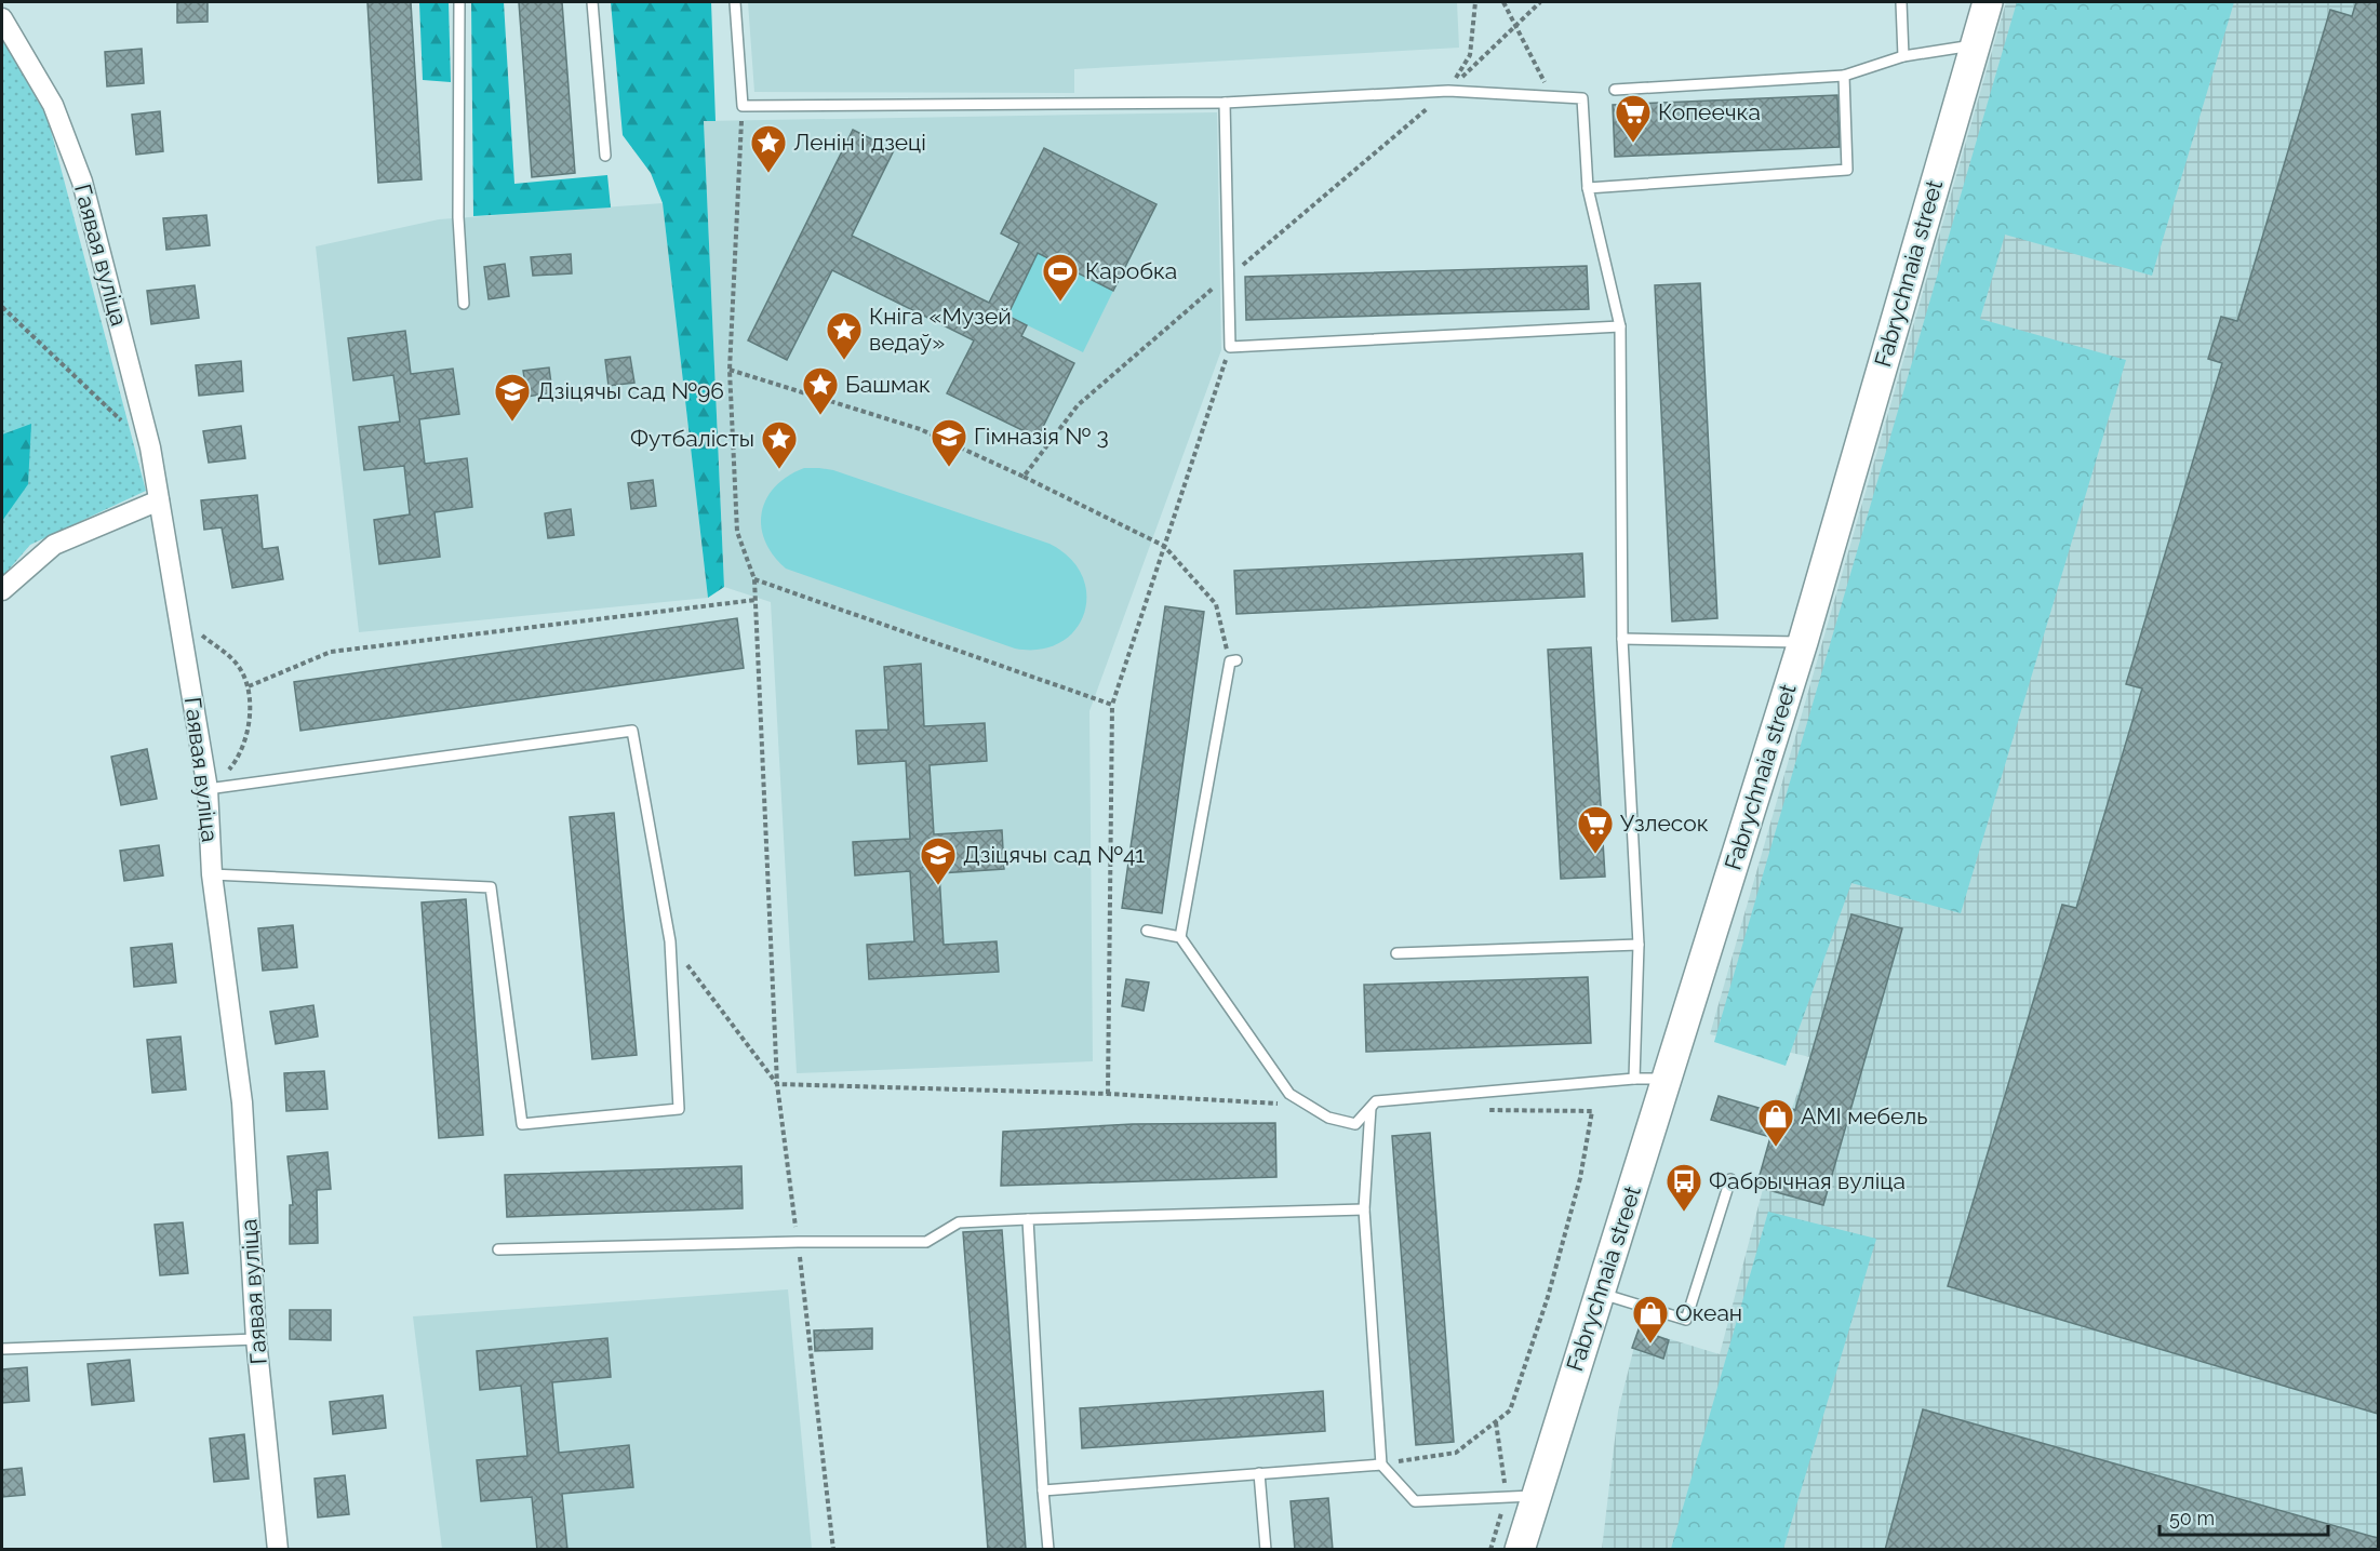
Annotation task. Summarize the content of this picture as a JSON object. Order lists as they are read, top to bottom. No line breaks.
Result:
{"streets":{"main road":["Fabrychnaia street"],"street":["Гаявая вуліца"]},"places":{"supermarket":["Копеечка","Узлесок"],"place":["Ленін і дзеці","Кніга «Музей ведаў»","Башмак","Футбалісты"],"sports":["Каробка"],"school or university":["Дзіцячы сад №96","Гімназія № 3","Дзіцячы сад №41"],"shop":["AMI мебель","Океан"],"bus stop":["Фабрычная вуліца"]},"scale_bar":"50 m"}
